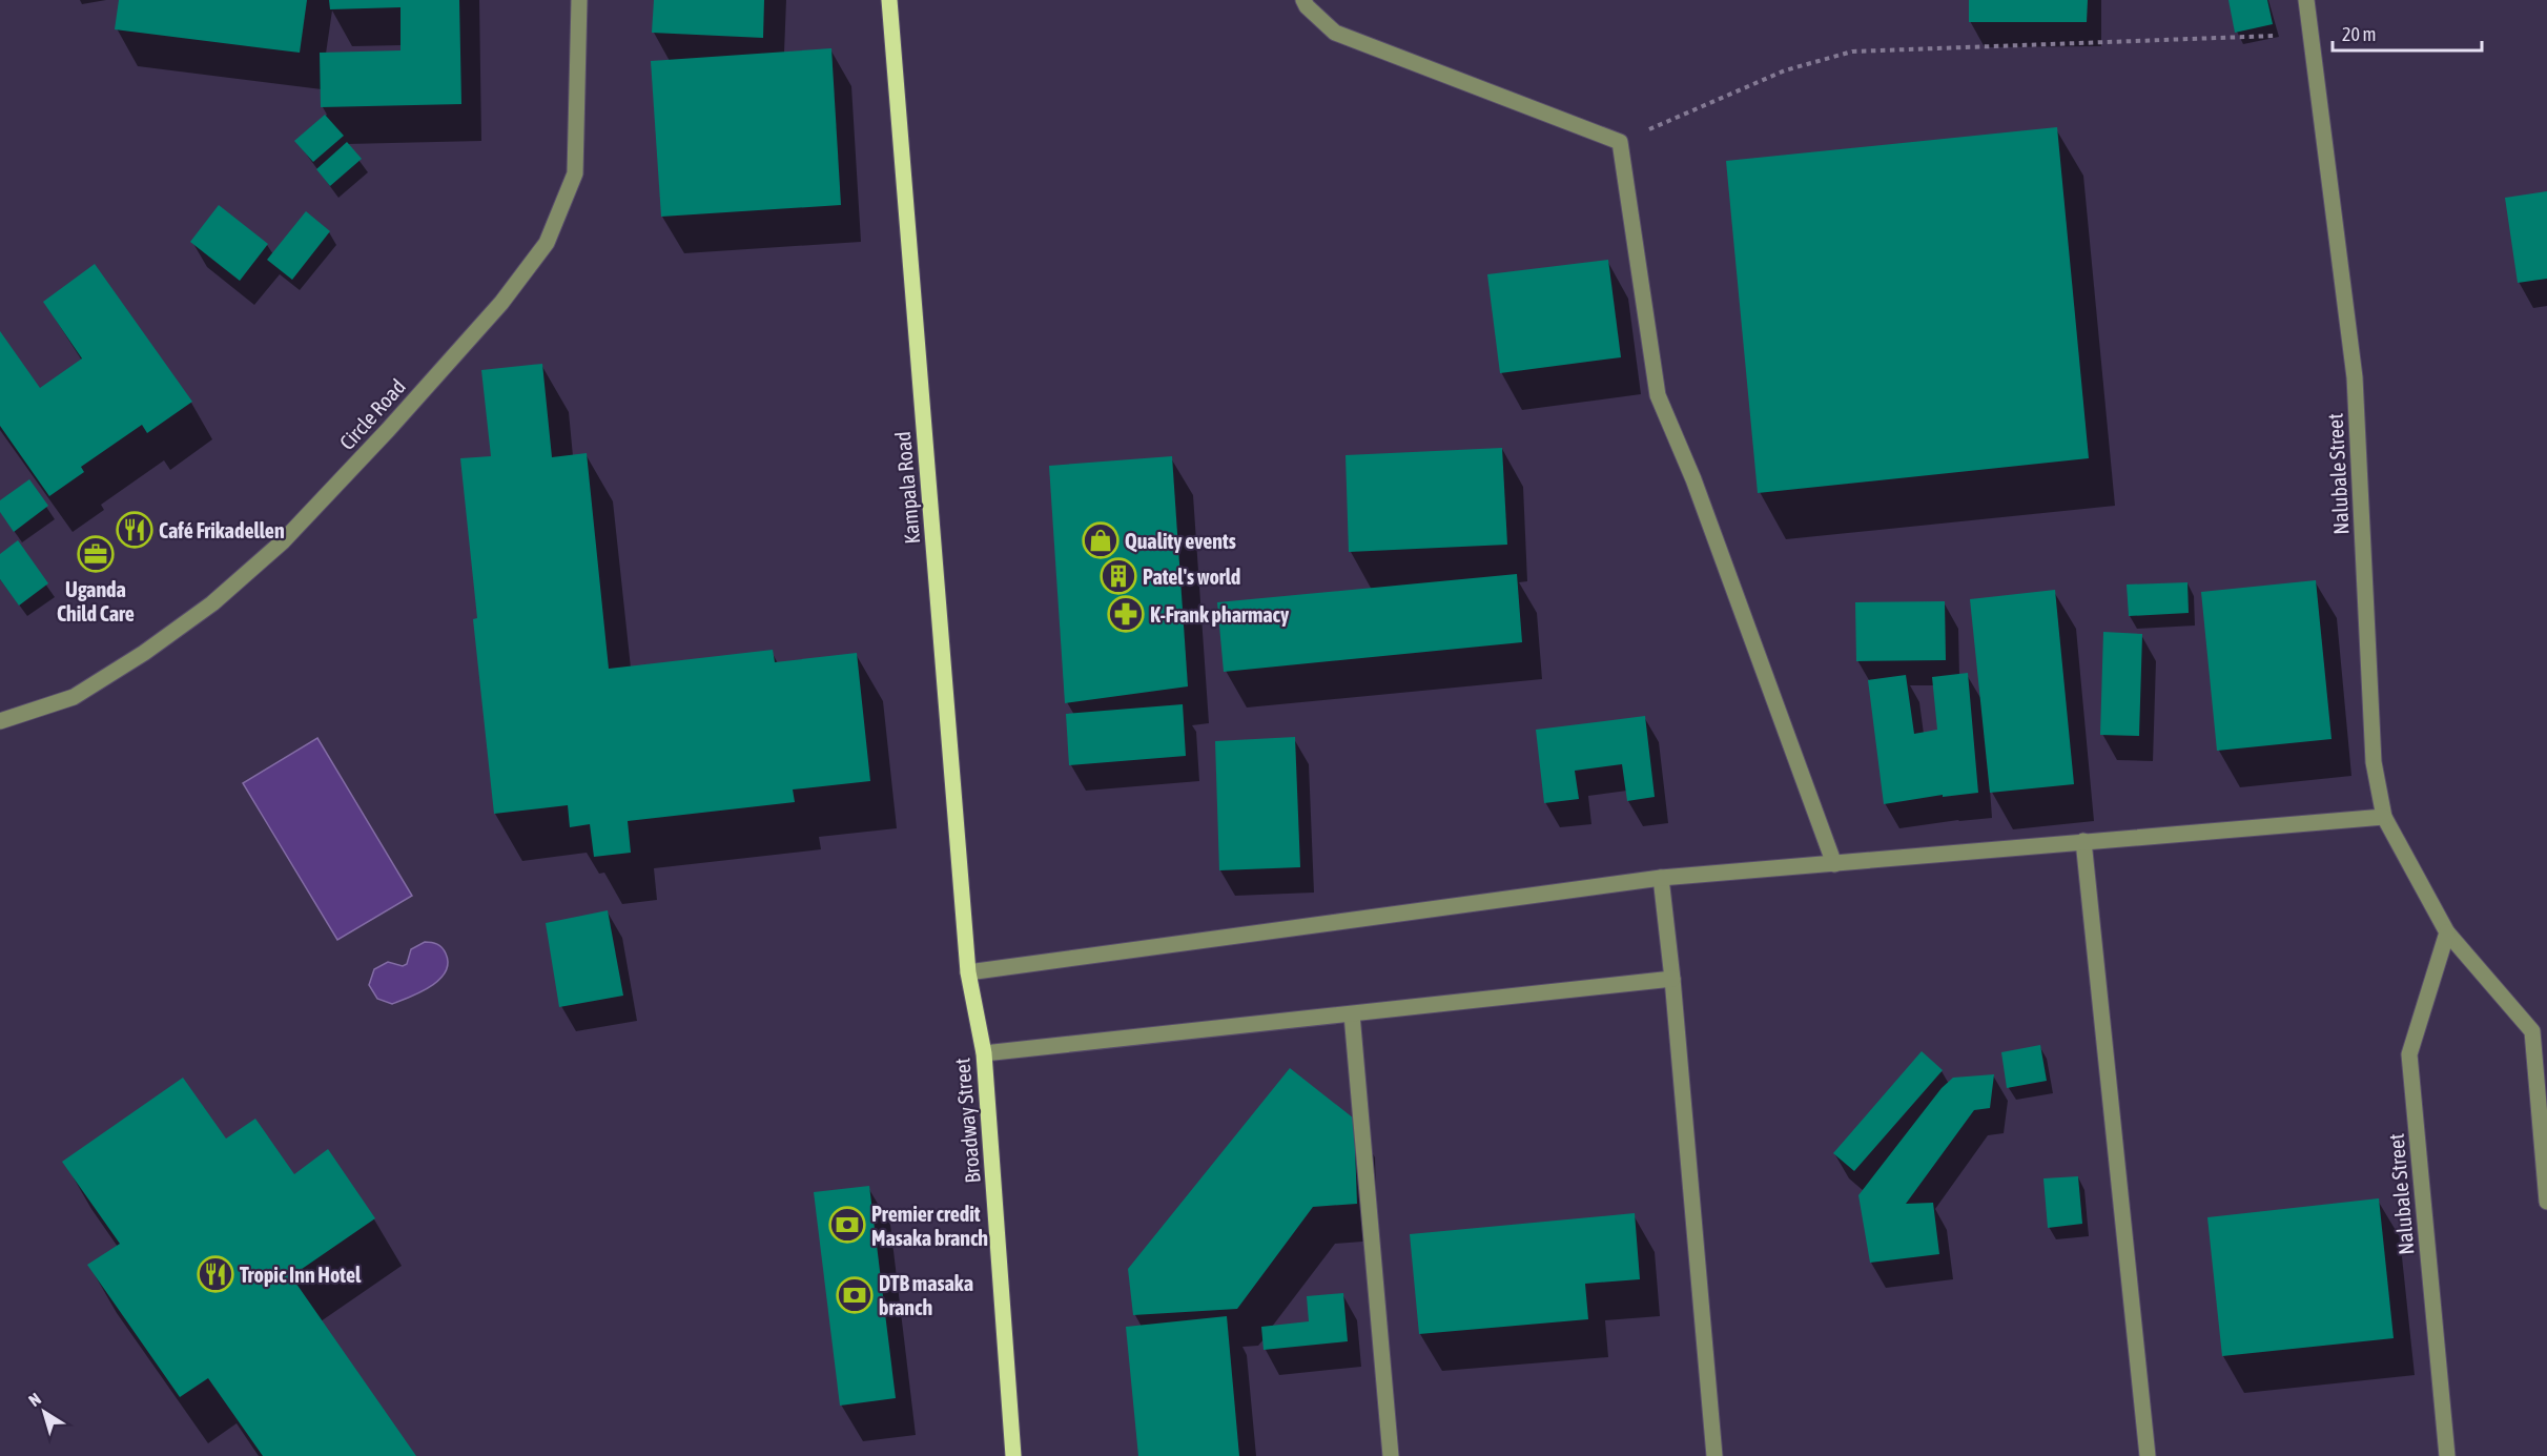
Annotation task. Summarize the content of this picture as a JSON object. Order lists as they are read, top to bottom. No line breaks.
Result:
{"streets":{"main road":["Kampala Road","Broadway Street"],"street":["Circle Road","Nalubale Street"]},"crossings":[["Kampala Road","Broadway Street"]],"places":{"restaurant":["Café Frikadellen","Tropic Inn Hotel"],"shop":["Quality events"],"office":["Uganda Child Care"],"building":["Patel's world"],"pharmacy":["K-Frank pharmacy"],"bank":["Premier credit Masaka branch","DTB masaka branch"]},"scale_bar":"20 m","north":"top left"}
